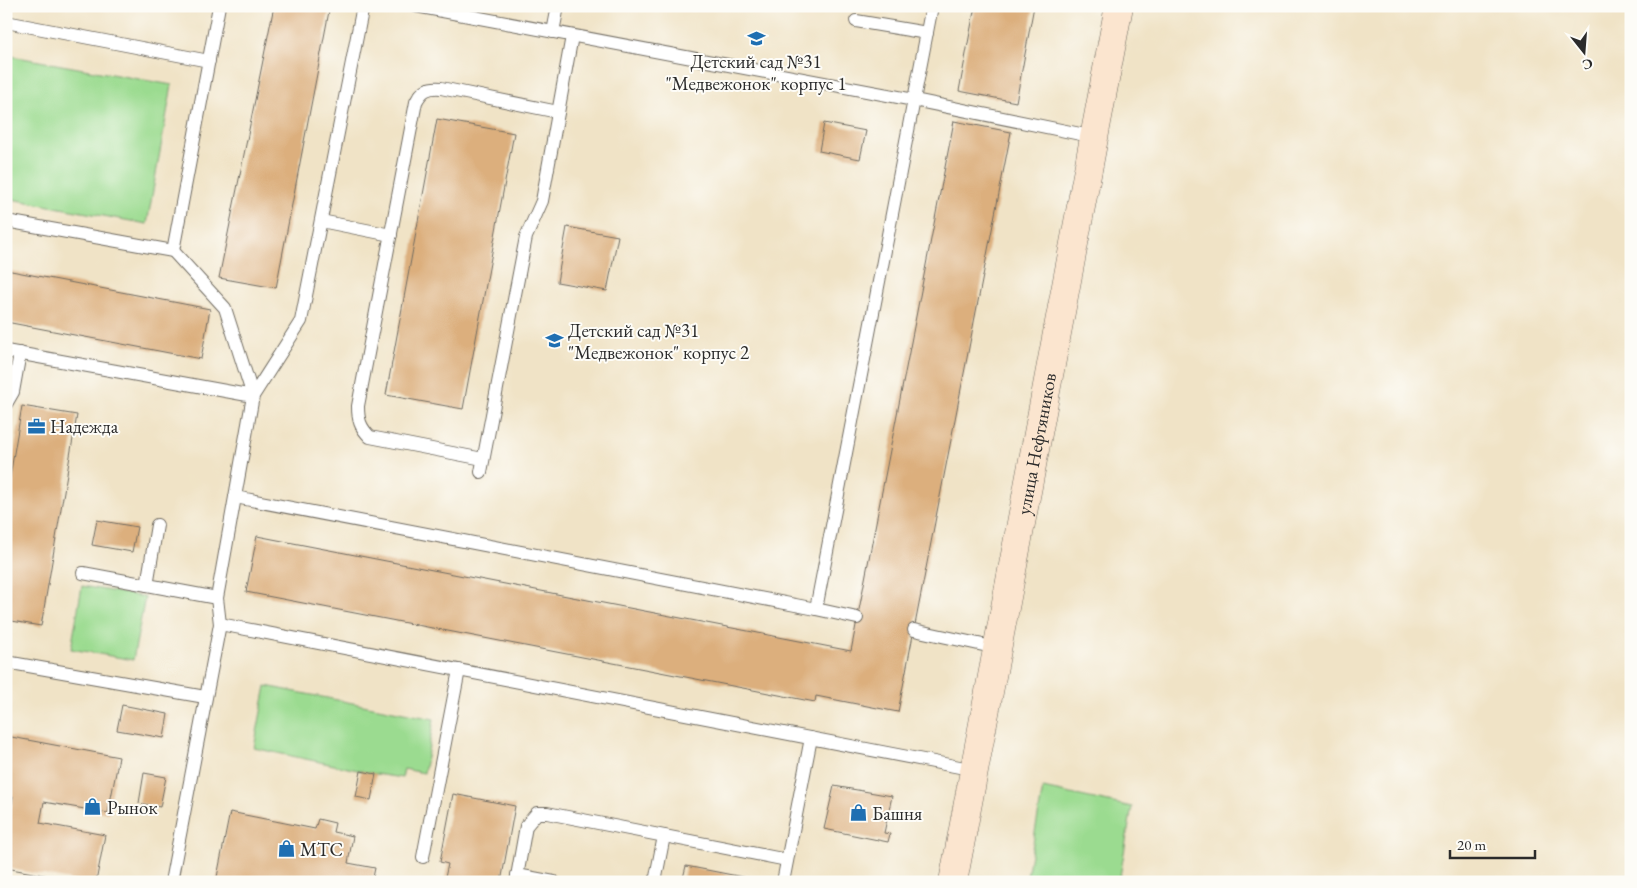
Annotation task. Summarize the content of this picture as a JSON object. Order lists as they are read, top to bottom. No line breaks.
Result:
{"streets":{"main road":["улица Нефтяников"]},"places":{"school or university":["Детский сад №31 \"Медвежонок\" корпус 1","Детский сад №31 \"Медвежонок\" корпус 2"],"office":["Надежда"],"shop":["Рынок","Башня","МТС"]},"scale_bar":"20 m","north":"bottom"}
